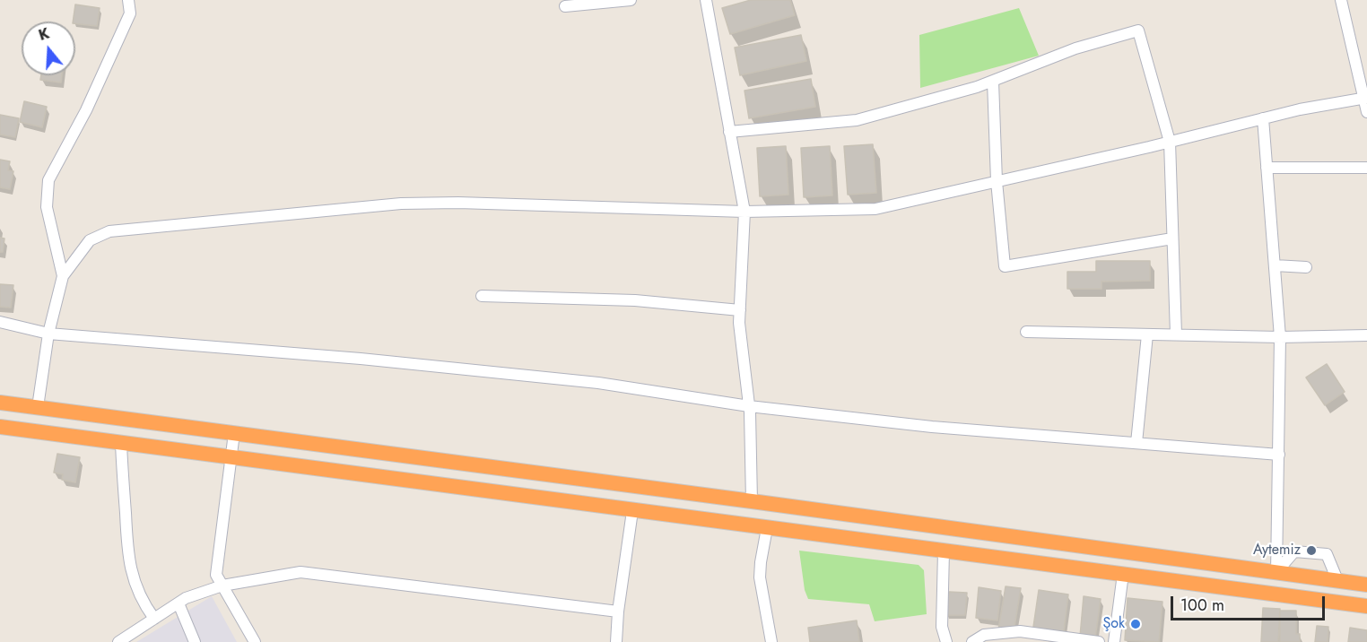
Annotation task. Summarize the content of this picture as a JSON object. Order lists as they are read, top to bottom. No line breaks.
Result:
{"places":["Aytemiz","Şok"],"scale_bar":"100 m","north":"top"}
